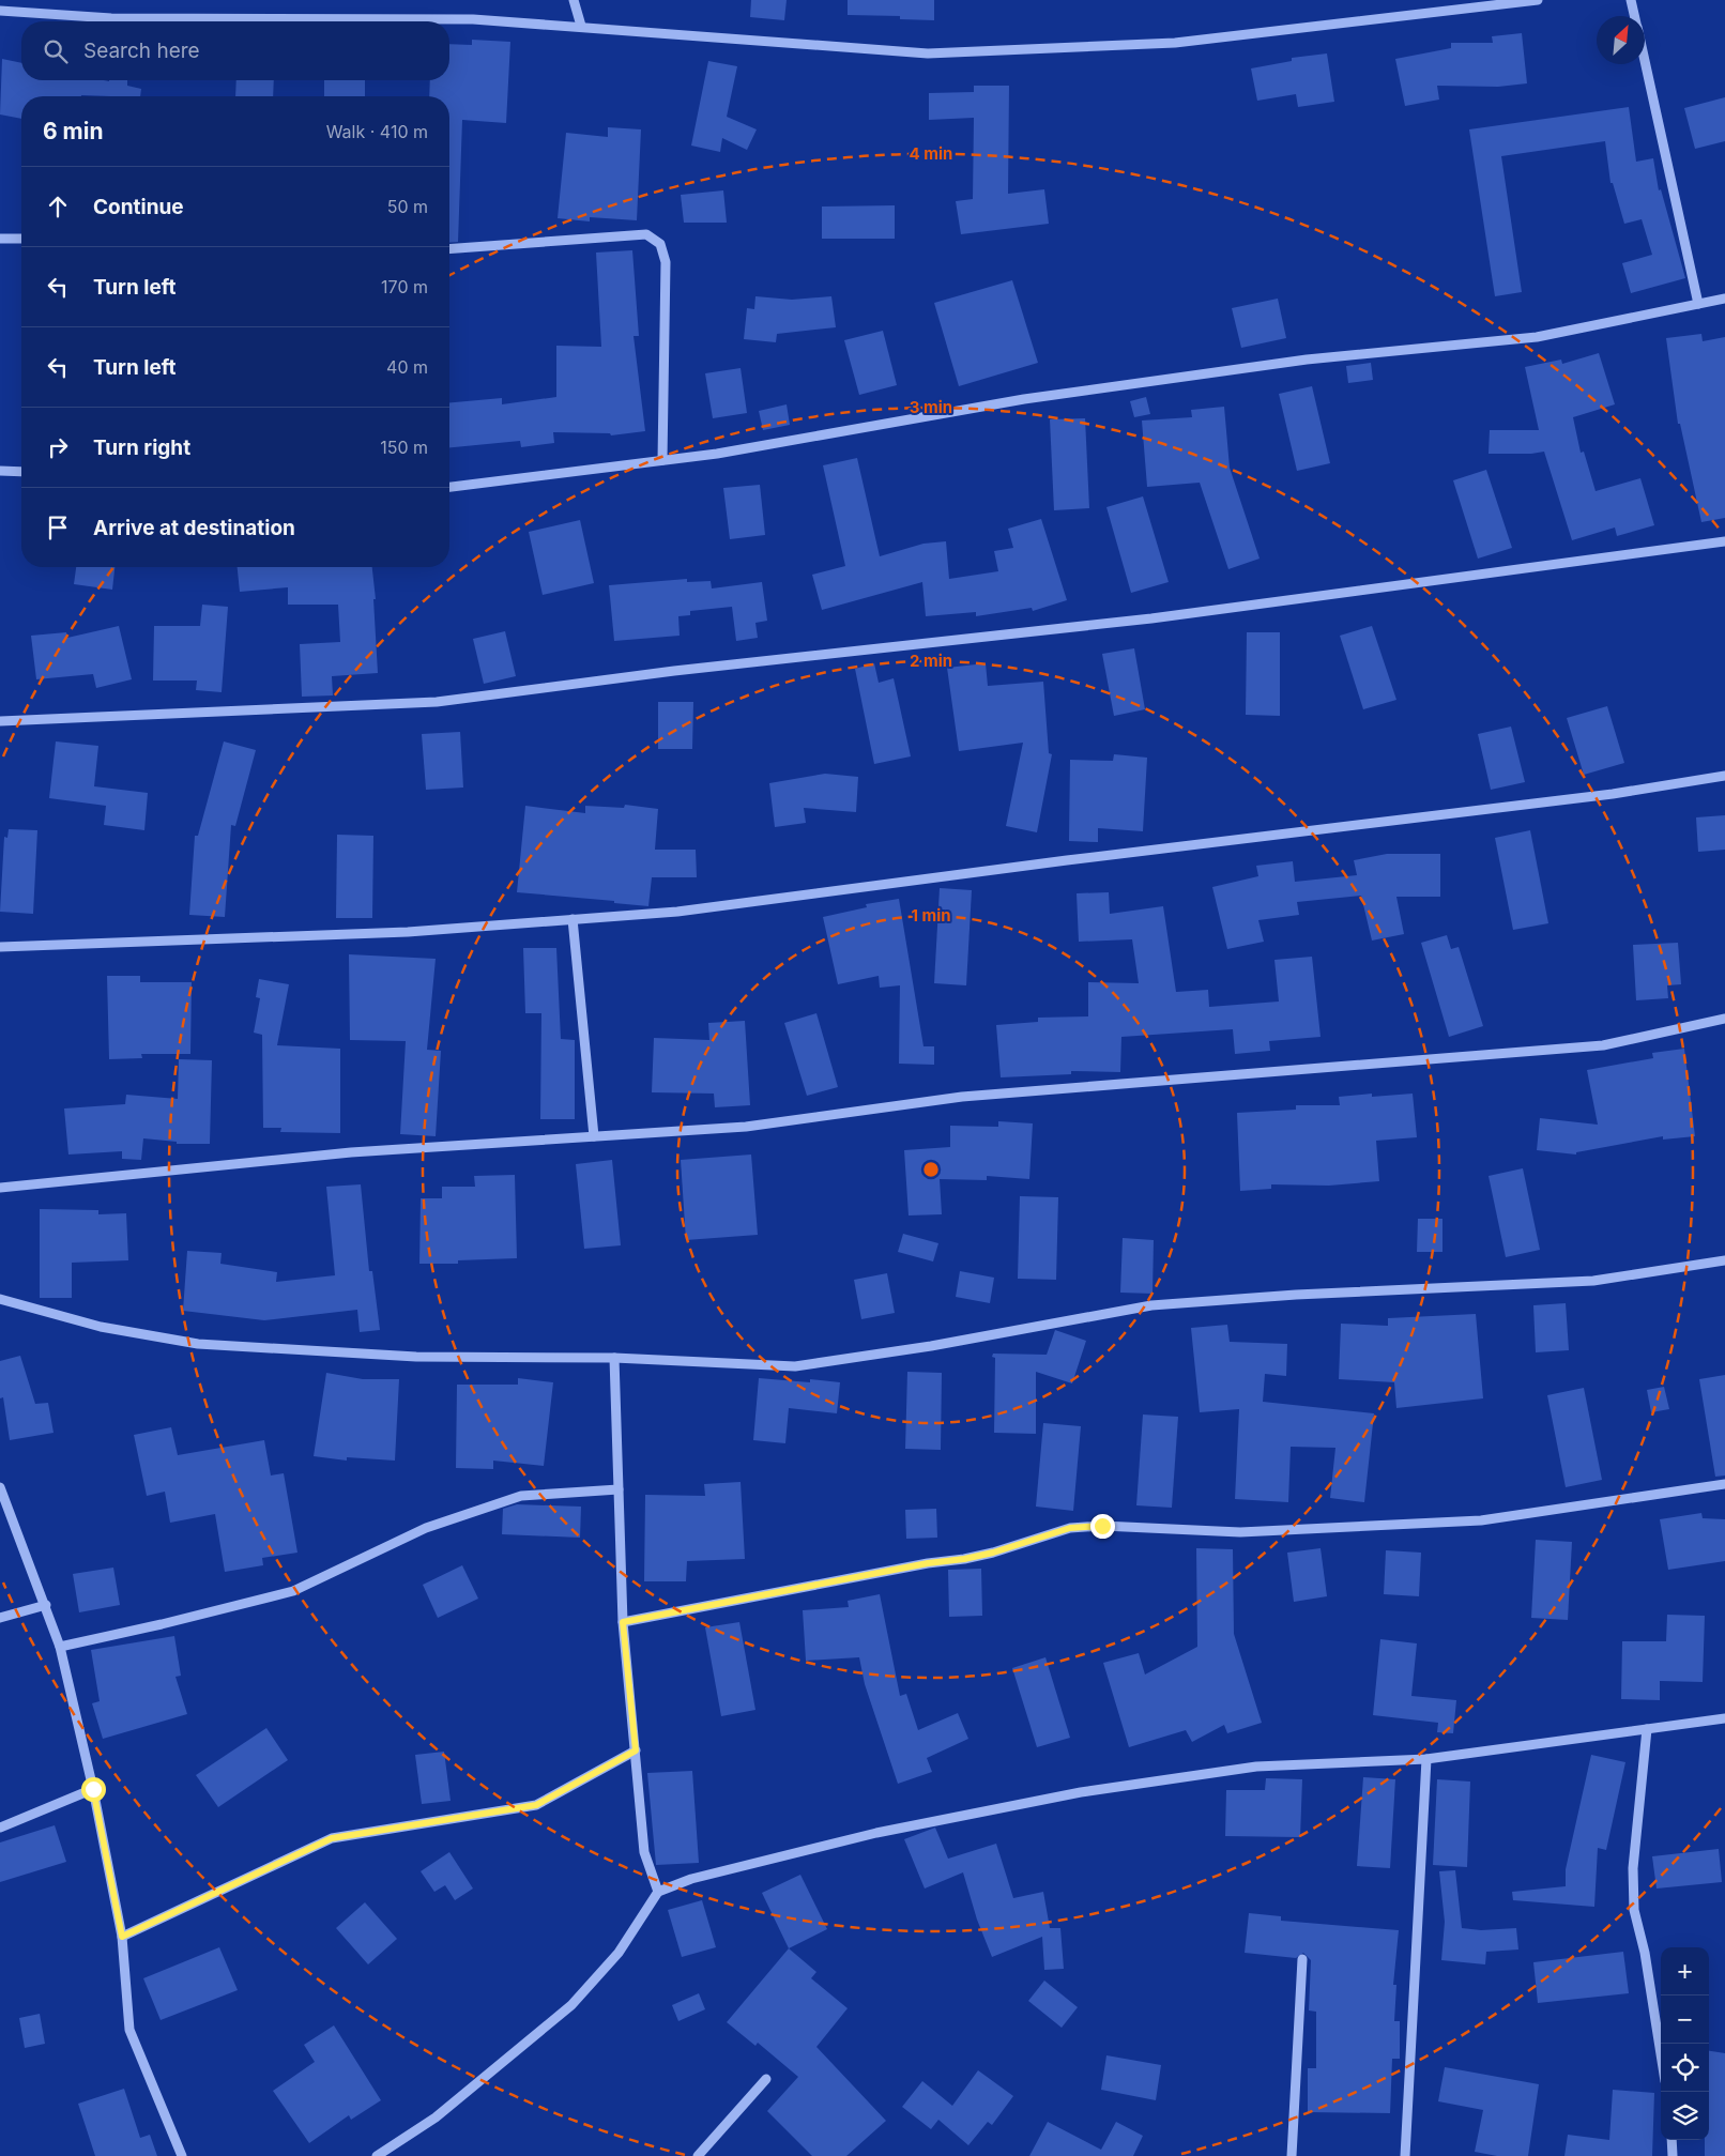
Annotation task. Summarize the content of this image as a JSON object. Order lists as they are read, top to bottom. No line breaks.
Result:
{"north":"top right","page":{"search":"Search here","heading":["6 min","Walk · 410 m"],"list":[["Continue","50 m"],["Turn left","170 m"],["Turn left","40 m"],["Turn right","150 m"],"Arrive at destination"],"map_buttons":["+","−"]},"rings":["4 min","3 min","2 min","1 min"]}
